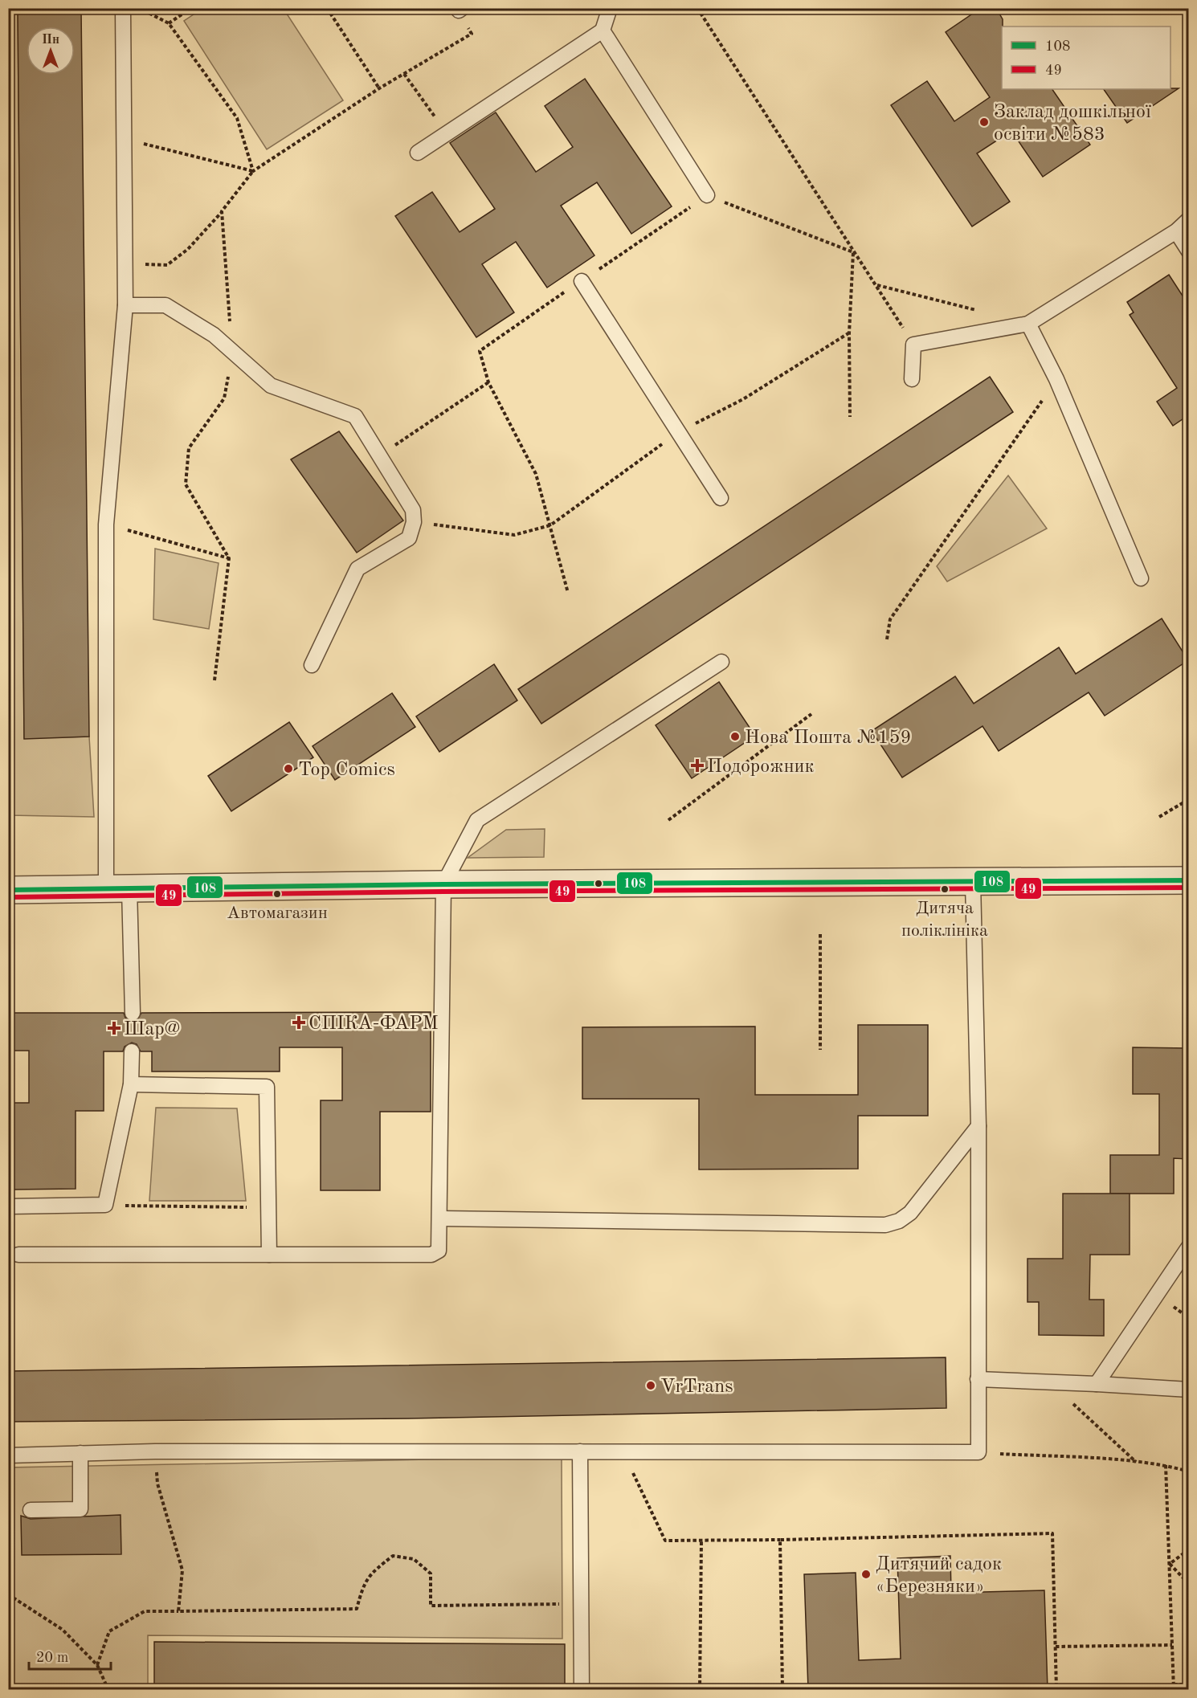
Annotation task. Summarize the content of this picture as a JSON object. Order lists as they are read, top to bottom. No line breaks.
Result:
{"places":{"other":["Заклад дошкільної освіти №583","Нова Пошта №159","Top Comics","Дитяча поліклініка","Автомагазин","VrTrans","Дитячий садок «Березняки»"],"health":["Подорожник","СПІКА-ФАРМ","Шар@"]},"lines":["transit line 108","transit line 49"],"legend":["108","49"],"scale_bar":"20 m","north":"top"}
